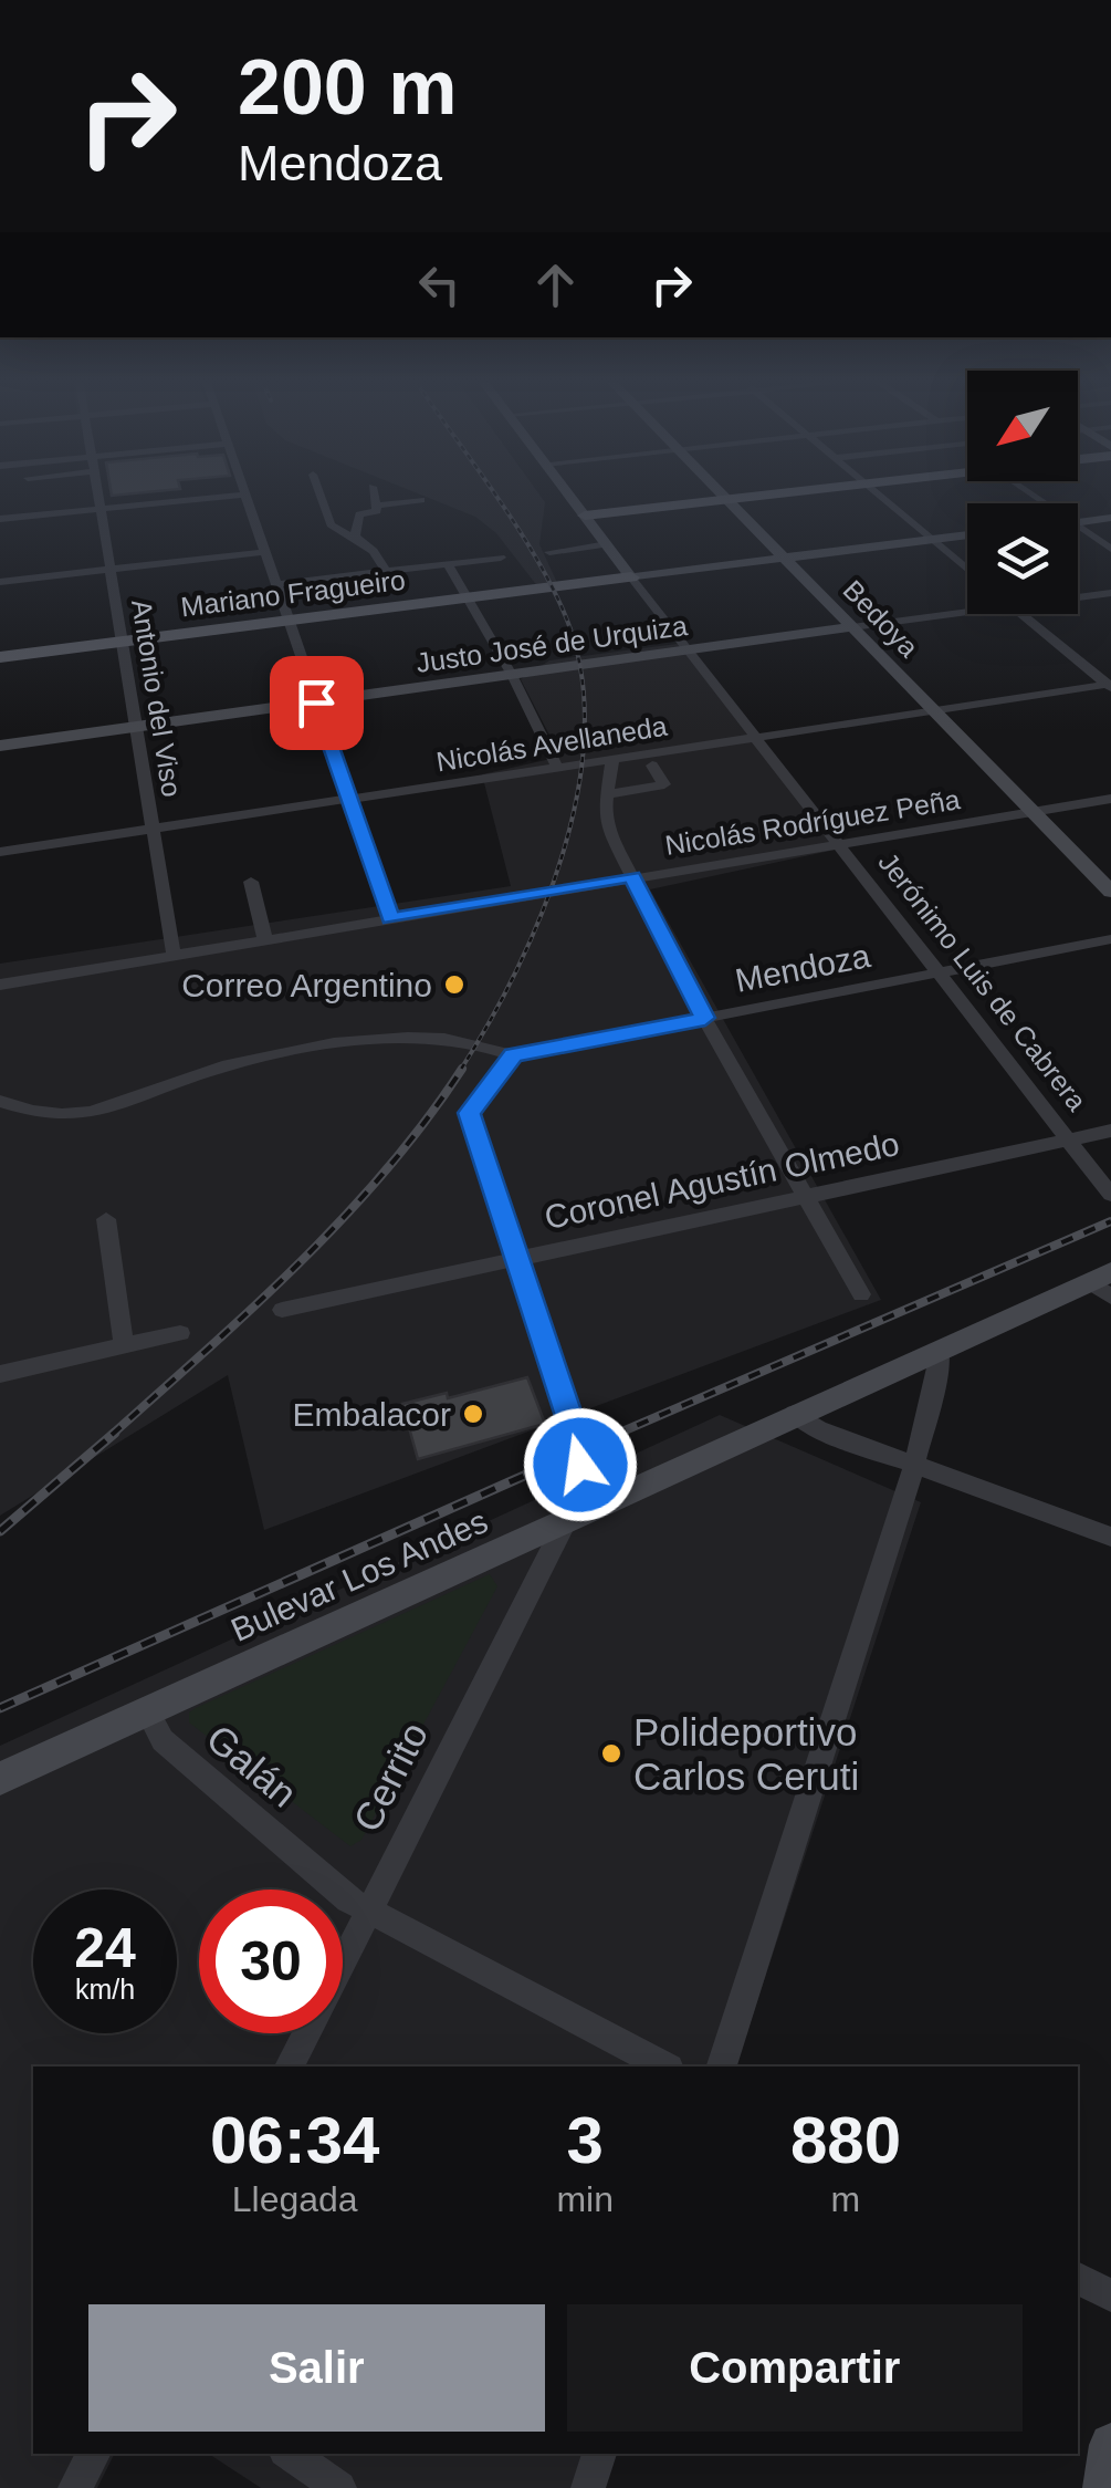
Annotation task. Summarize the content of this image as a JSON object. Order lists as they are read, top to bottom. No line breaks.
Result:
{"streets":{"main road":["Mariano Fragueiro","Bedoya","Justo José de Urquiza","Jerónimo Luis de Cabrera","Bulevar Los Andes"],"street":["Antonio del Viso","Nicolás Avellaneda","Nicolás Rodríguez Peña","Mendoza","Coronel Agustín Olmedo","Galán","Cerrito"]},"crossings":[["Mariano Fragueiro","Bedoya"],["Mariano Fragueiro","Antonio del Viso"],["Mariano Fragueiro","Jerónimo Luis de Cabrera"],["Bedoya","Justo José de Urquiza"],["Bedoya","Nicolás Avellaneda"],["Bedoya","Nicolás Rodríguez Peña"],["Justo José de Urquiza","Antonio del Viso"],["Justo José de Urquiza","Jerónimo Luis de Cabrera"],["Antonio del Viso","Nicolás Avellaneda"],["Antonio del Viso","Nicolás Rodríguez Peña"],["Nicolás Avellaneda","Jerónimo Luis de Cabrera"],["Nicolás Rodríguez Peña","Jerónimo Luis de Cabrera"],["Mendoza","Jerónimo Luis de Cabrera"],["Mendoza","Cerrito"],["Jerónimo Luis de Cabrera","Coronel Agustín Olmedo"],["Coronel Agustín Olmedo","Cerrito"],["Bulevar Los Andes","Galán"],["Bulevar Los Andes","Cerrito"],["Galán","Cerrito"]],"places":["Correo Argentino","Embalacor","Polideportivo Carlos Ceruti"],"north":"bottom left","page":{"turn":["200 m","Mendoza"],"speed":"24 km/h","limit":"30","eta":["06:34","Llegada","3","min","880","m"],"buttons":["Salir","Compartir"]}}
